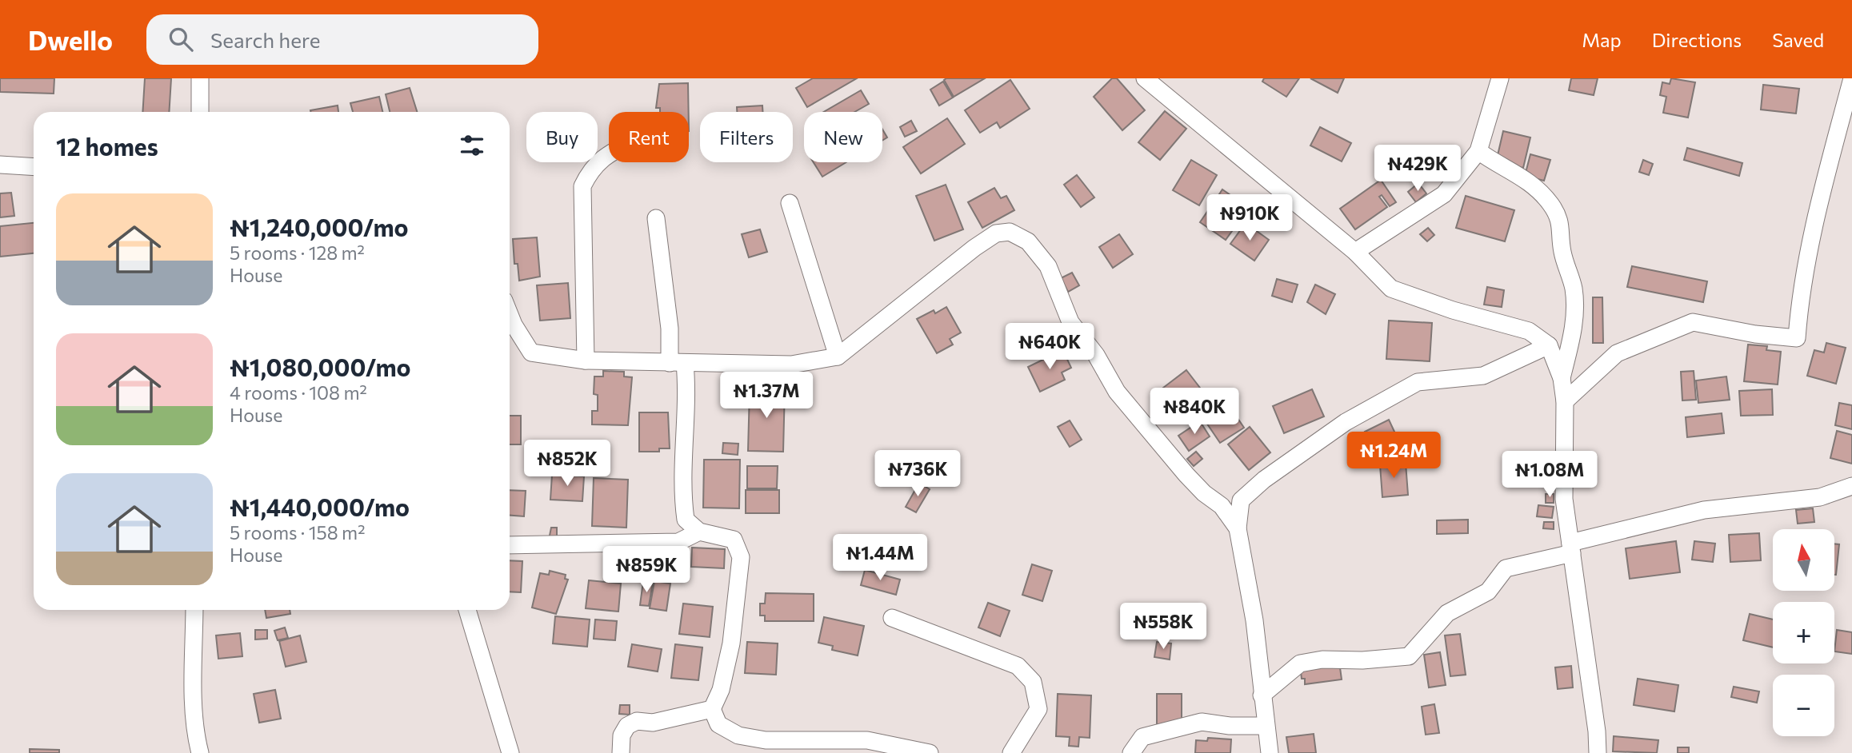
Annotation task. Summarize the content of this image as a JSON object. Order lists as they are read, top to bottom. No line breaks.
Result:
{"north":"top","page":{"header":"Dwello","search":"Search here","nav":["Map","Directions","Saved"],"chip":["Buy","Rent","Filters","New"],"heading":"12 homes","price":["₦429K","₦910K","₦640K","₦1.37M","₦840K","₦1.24M","₦852K","₦736K","₦1.08M","₦1.44M","₦859K","₦558K"],"list":[{"name":"₦1,240,000/mo","note":"5 rooms · 128 m² · House"},{"name":"₦1,080,000/mo","note":"4 rooms · 108 m² · House"},{"name":"₦1,440,000/mo","note":"5 rooms · 158 m² · House"}],"map_buttons":["+","−"]}}
